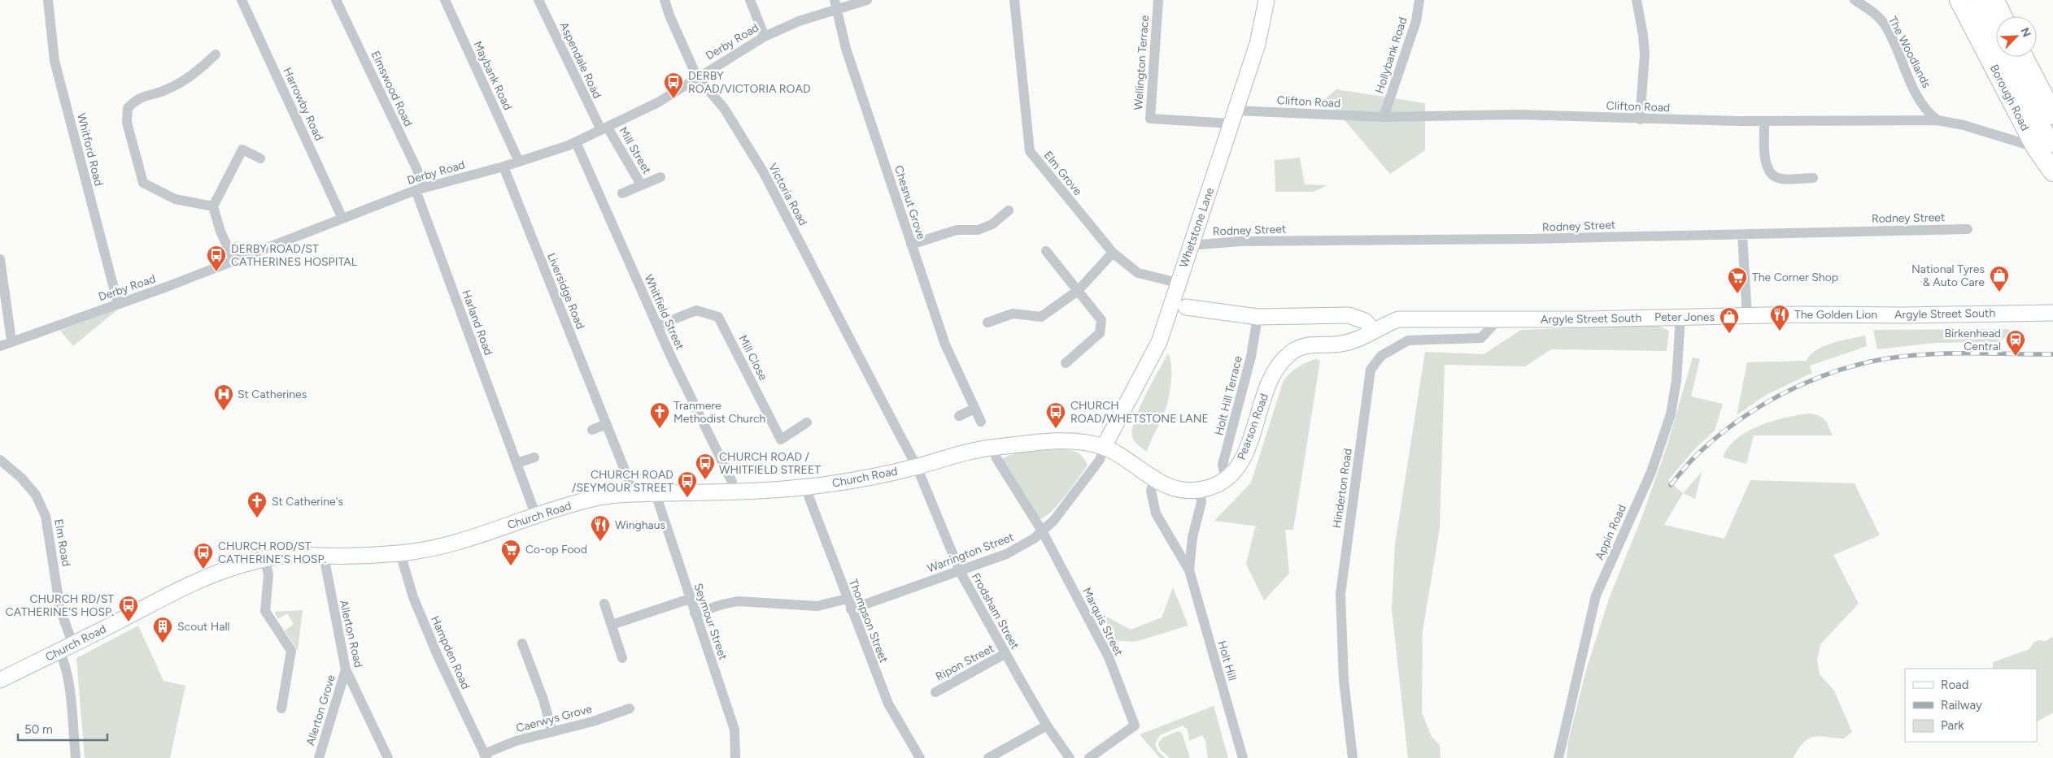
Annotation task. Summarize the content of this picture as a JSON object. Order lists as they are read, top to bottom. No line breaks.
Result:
{"streets":{"highway":["Borough Road"],"main road":["Whetstone Lane","Argyle Street South","Pearson Road","Church Road"],"street":["Derby Road","The Woodlands","Hollybank Road","Aspendale Road","Wellington Terrace","Maybank Road","Elmswood Road","Clifton Road","Harrowby Road","Whitford Road","Mill Street","Elm Grove","Victoria Road","Chesnut Grove","Rodney Street","Liversidge Road","Whitfield Street","Harland Road","Mill Close","Holt Hill Terrace","Hinderton Road","Appin Road","Elm Road","Warrington Street","Frodsham Street","Thompson Street","Seymour Street","Marquis Street","Allerton Road","Hampden Road","Holt Hill","Ripon Street","Allerton Grove","Caerwys Grove"]},"crossings":[["Derby Road","Aspendale Road"],["Derby Road","Maybank Road"],["Derby Road","Elmswood Road"],["Derby Road","Harrowby Road"],["Derby Road","Whitford Road"],["Derby Road","Mill Street"],["Derby Road","Victoria Road"],["Derby Road","Chesnut Grove"],["Derby Road","Liversidge Road"],["Derby Road","Whitfield Street"],["Derby Road","Harland Road"],["The Woodlands","Clifton Road"],["Hollybank Road","Clifton Road"],["Aspendale Road","Mill Street"],["Wellington Terrace","Clifton Road"],["Wellington Terrace","Whetstone Lane"],["Elmswood Road","Harland Road"],["Borough Road","Clifton Road"],["Clifton Road","Whetstone Lane"],["Elm Grove","Whetstone Lane"],["Victoria Road","Frodsham Street"],["Rodney Street","Whetstone Lane"],["Whetstone Lane","Pearson Road"],["Whetstone Lane","Church Road"],["Whetstone Lane","Warrington Street"],["Liversidge Road","Church Road"],["Whitfield Street","Mill Close"],["Whitfield Street","Church Road"],["Argyle Street South","Pearson Road"],["Argyle Street South","Hinderton Road"],["Argyle Street South","Appin Road"],["Harland Road","Church Road"],["Holt Hill Terrace","Pearson Road"],["Pearson Road","Church Road"],["Pearson Road","Warrington Street"],["Pearson Road","Holt Hill"],["Church Road","Elm Road"],["Church Road","Warrington Street"],["Church Road","Frodsham Street"],["Church Road","Thompson Street"],["Church Road","Seymour Street"],["Church Road","Marquis Street"],["Church Road","Allerton Road"],["Church Road","Hampden Road"],["Warrington Street","Frodsham Street"],["Warrington Street","Thompson Street"],["Warrington Street","Marquis Street"],["Frodsham Street","Ripon Street"],["Allerton Road","Allerton Grove"],["Hampden Road","Caerwys Grove"]],"places":{"bus stop":["DERBY ROAD/VICTORIA ROAD","DERBY ROAD/ST CATHERINES HOSPITAL","CHURCH ROAD/WHETSTONE LANE","CHURCH ROAD / WHITFIELD STREET","CHURCH ROAD /SEYMOUR STREET","CHURCH ROD/ST CATHERINE'S HOSP.","CHURCH RD/ST CATHERINE'S HOSP."],"shop":["National Tyres & Auto Care","Peter Jones"],"supermarket":["The Corner Shop","Co-op Food"],"restaurant":["The Golden Lion","Winghaus"],"station":["Birkenhead Central"],"hospital":["St Catherines"],"church":["Tranmere Methodist Church","St Catherine's"],"building":["Scout Hall"]},"legend":["Road","Railway","Park"],"scale_bar":"50 m","north":"top right"}
